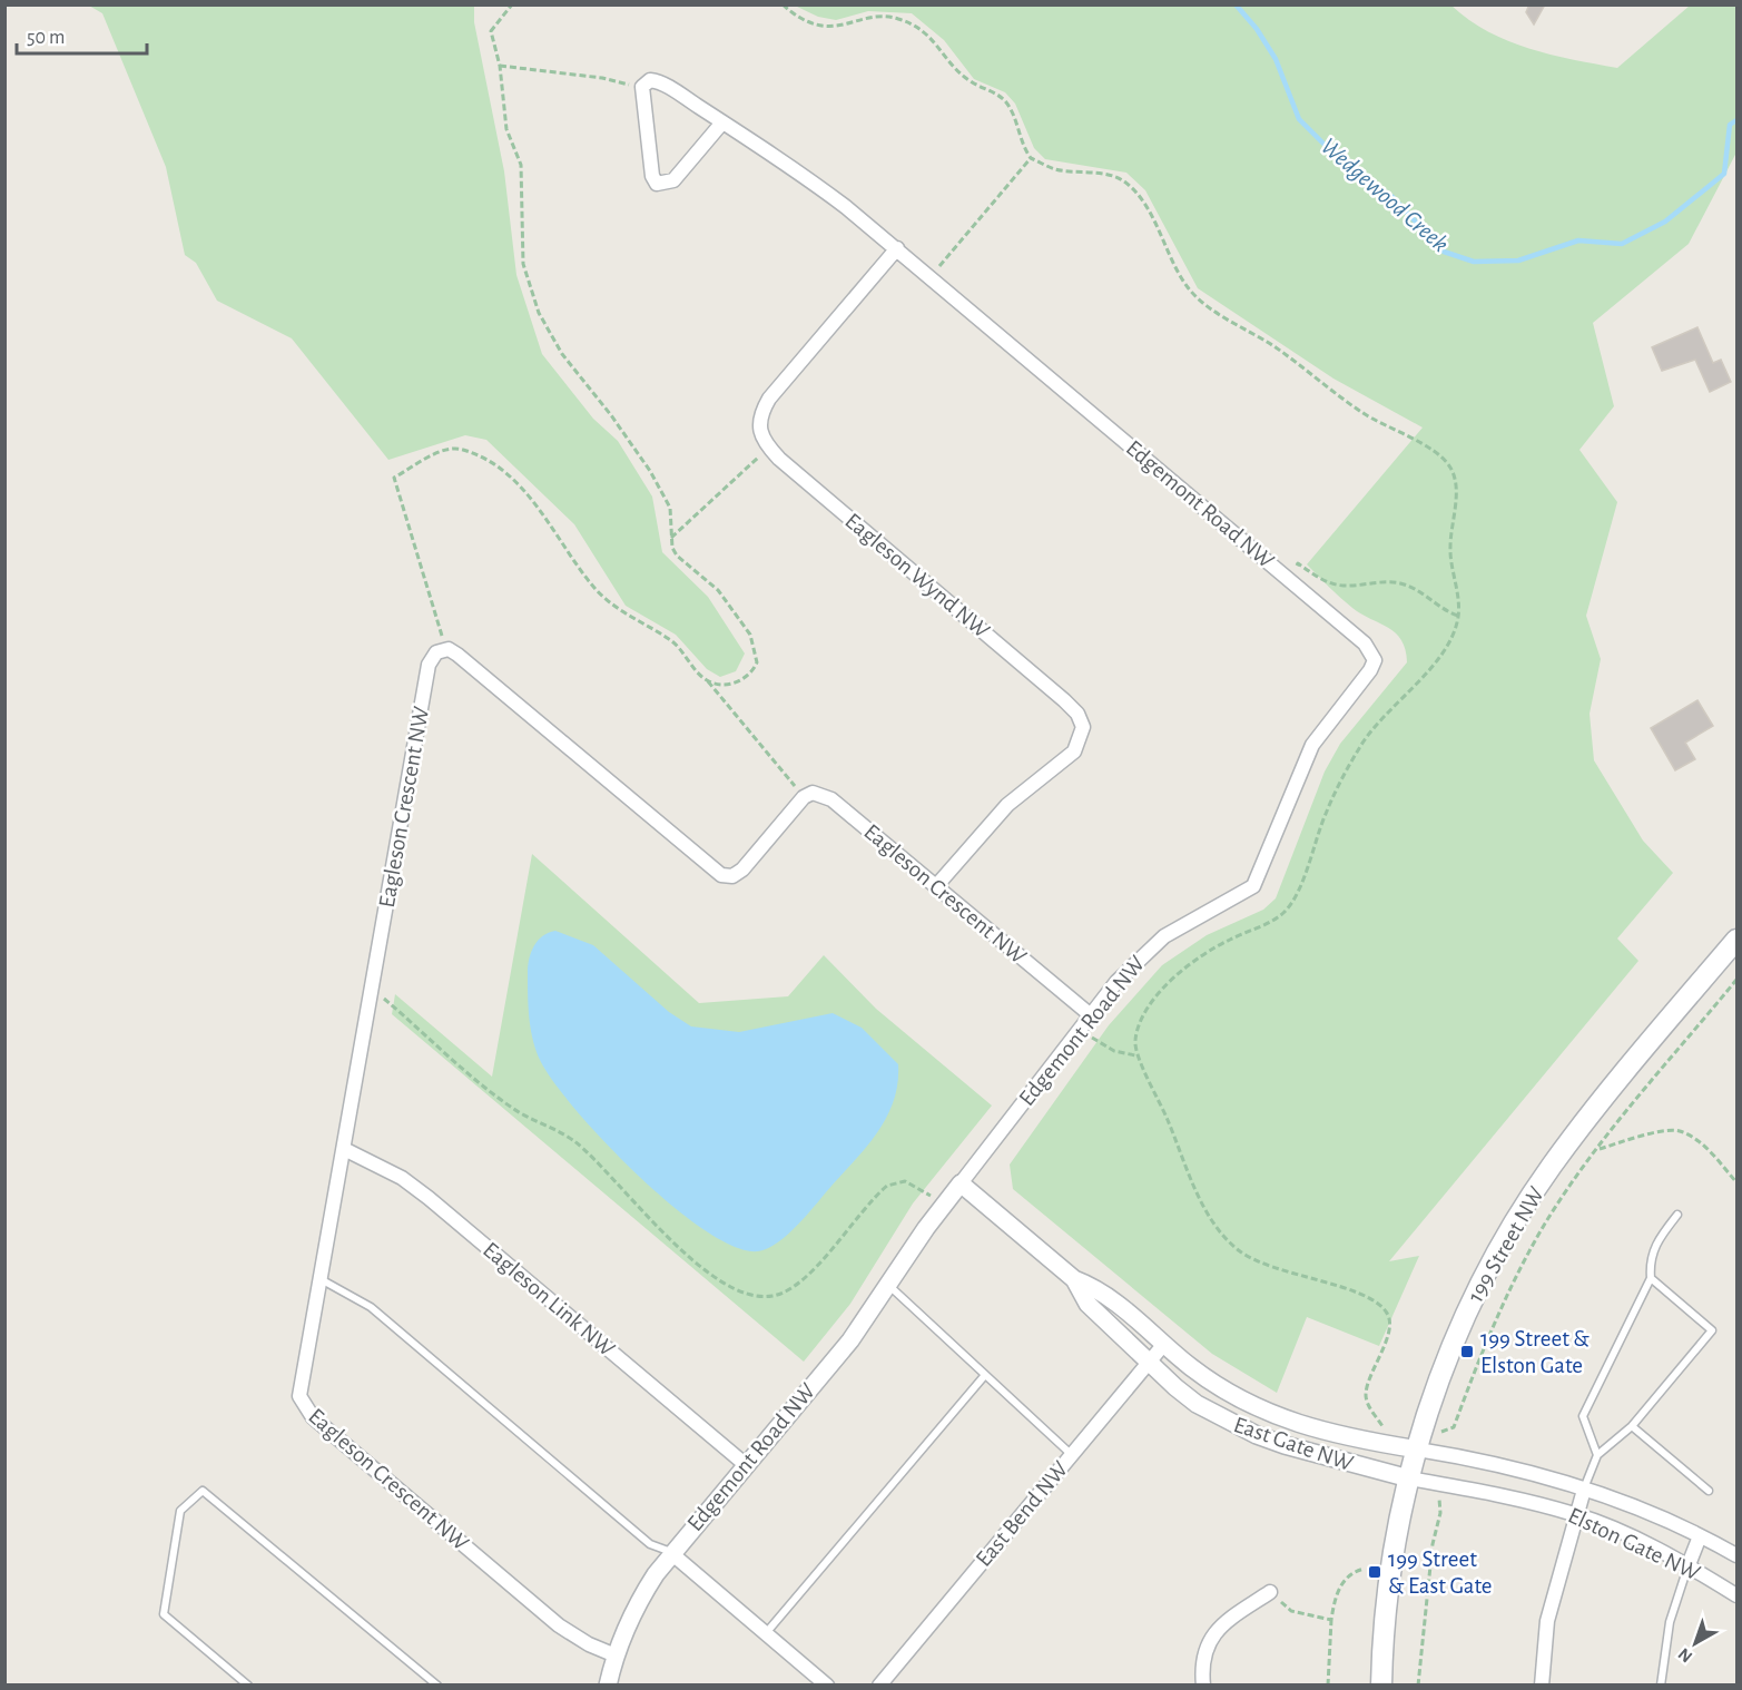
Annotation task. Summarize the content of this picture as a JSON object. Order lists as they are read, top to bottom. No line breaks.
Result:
{"streets":{"main road":["199 Street NW"],"street":["Edgemont Road NW","Eagleson Wynd NW","Eagleson Crescent NW","Eagleson Link NW","East Gate NW","East Bend NW","Elston Gate NW"]},"crossings":[["Edgemont Road NW","Eagleson Crescent NW"],["Edgemont Road NW","Eagleson Link NW"],["Edgemont Road NW","East Gate NW"],["Eagleson Wynd NW","Eagleson Crescent NW"],["Eagleson Crescent NW","Eagleson Link NW"],["199 Street NW","East Gate NW"],["199 Street NW","Elston Gate NW"],["East Gate NW","East Bend NW"],["East Gate NW","Elston Gate NW"]],"water":["Wedgewood Creek"],"places":{"transit":["199 Street & Elston Gate","199 Street & East Gate"]},"scale_bar":"50 m","north":"bottom left"}
